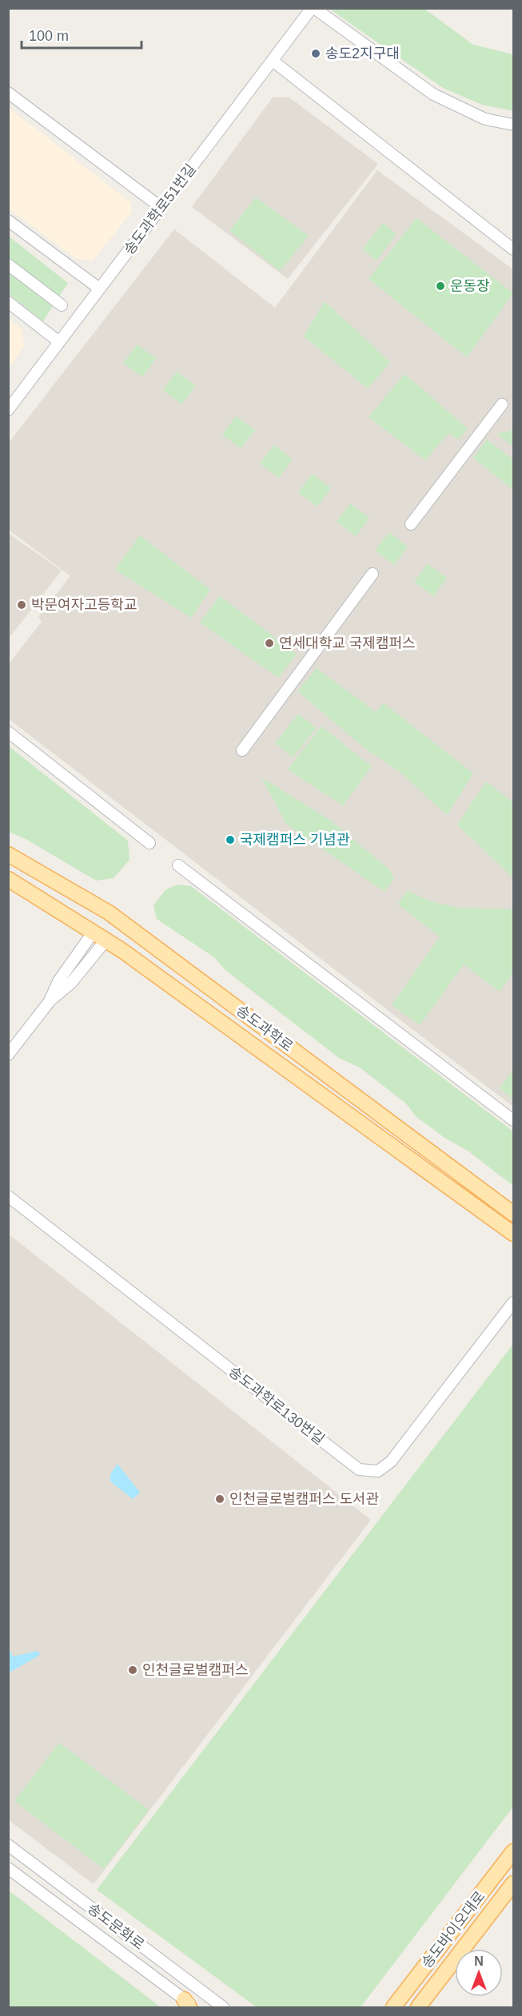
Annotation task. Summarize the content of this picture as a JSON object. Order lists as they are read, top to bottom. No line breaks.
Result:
{"streets":{"main road":["송도과학로","송도바이오대로"],"street":["송도과학로51번길","송도과학로130번길","송도문화로"]},"places":["송도2지구대","운동장","박문여자고등학교","연세대학교 국제캠퍼스","국제캠퍼스 기념관","인천글로벌캠퍼스 도서관","인천글로벌캠퍼스"],"scale_bar":"100 m","north":"top"}
